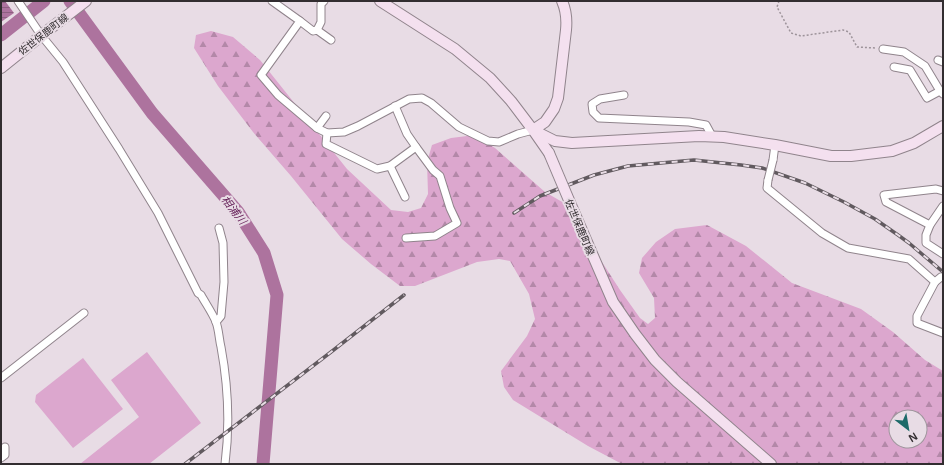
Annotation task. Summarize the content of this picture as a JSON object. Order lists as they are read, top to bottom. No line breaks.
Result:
{"streets":{"main road":["佐世保鹿町線"]},"water":["相浦川"],"north":"bottom right"}
